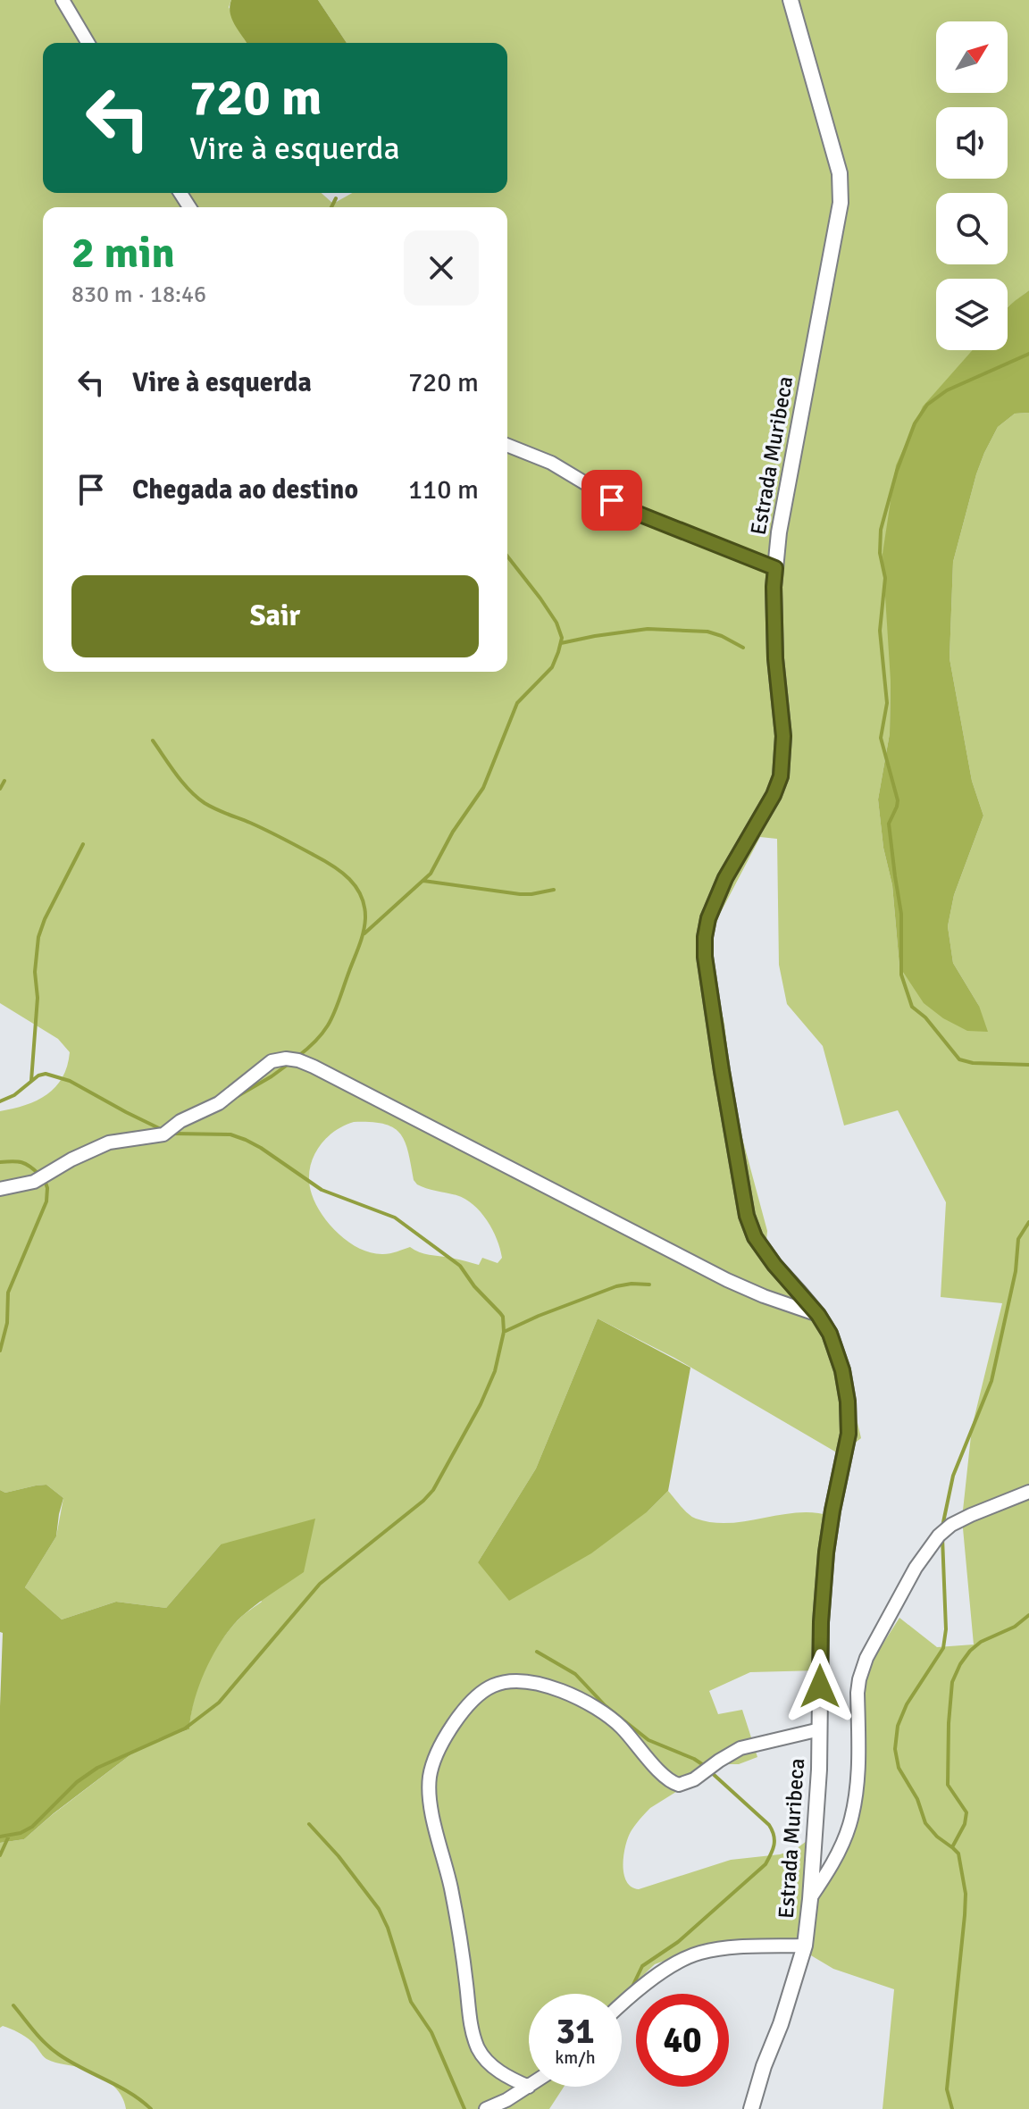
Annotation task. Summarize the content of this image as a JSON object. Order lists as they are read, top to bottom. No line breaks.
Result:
{"streets":{"street":["Estrada Muribeca"]},"north":"top right","page":{"turn":["720 m","Vire à esquerda"],"heading":["2 min","830 m · 18:46"],"list":[{"name":"Vire à esquerda","value":"720 m"},{"name":"Chegada ao destino","value":"110 m"}],"buttons":"Sair","speed":"31 km/h","limit":"40"}}
